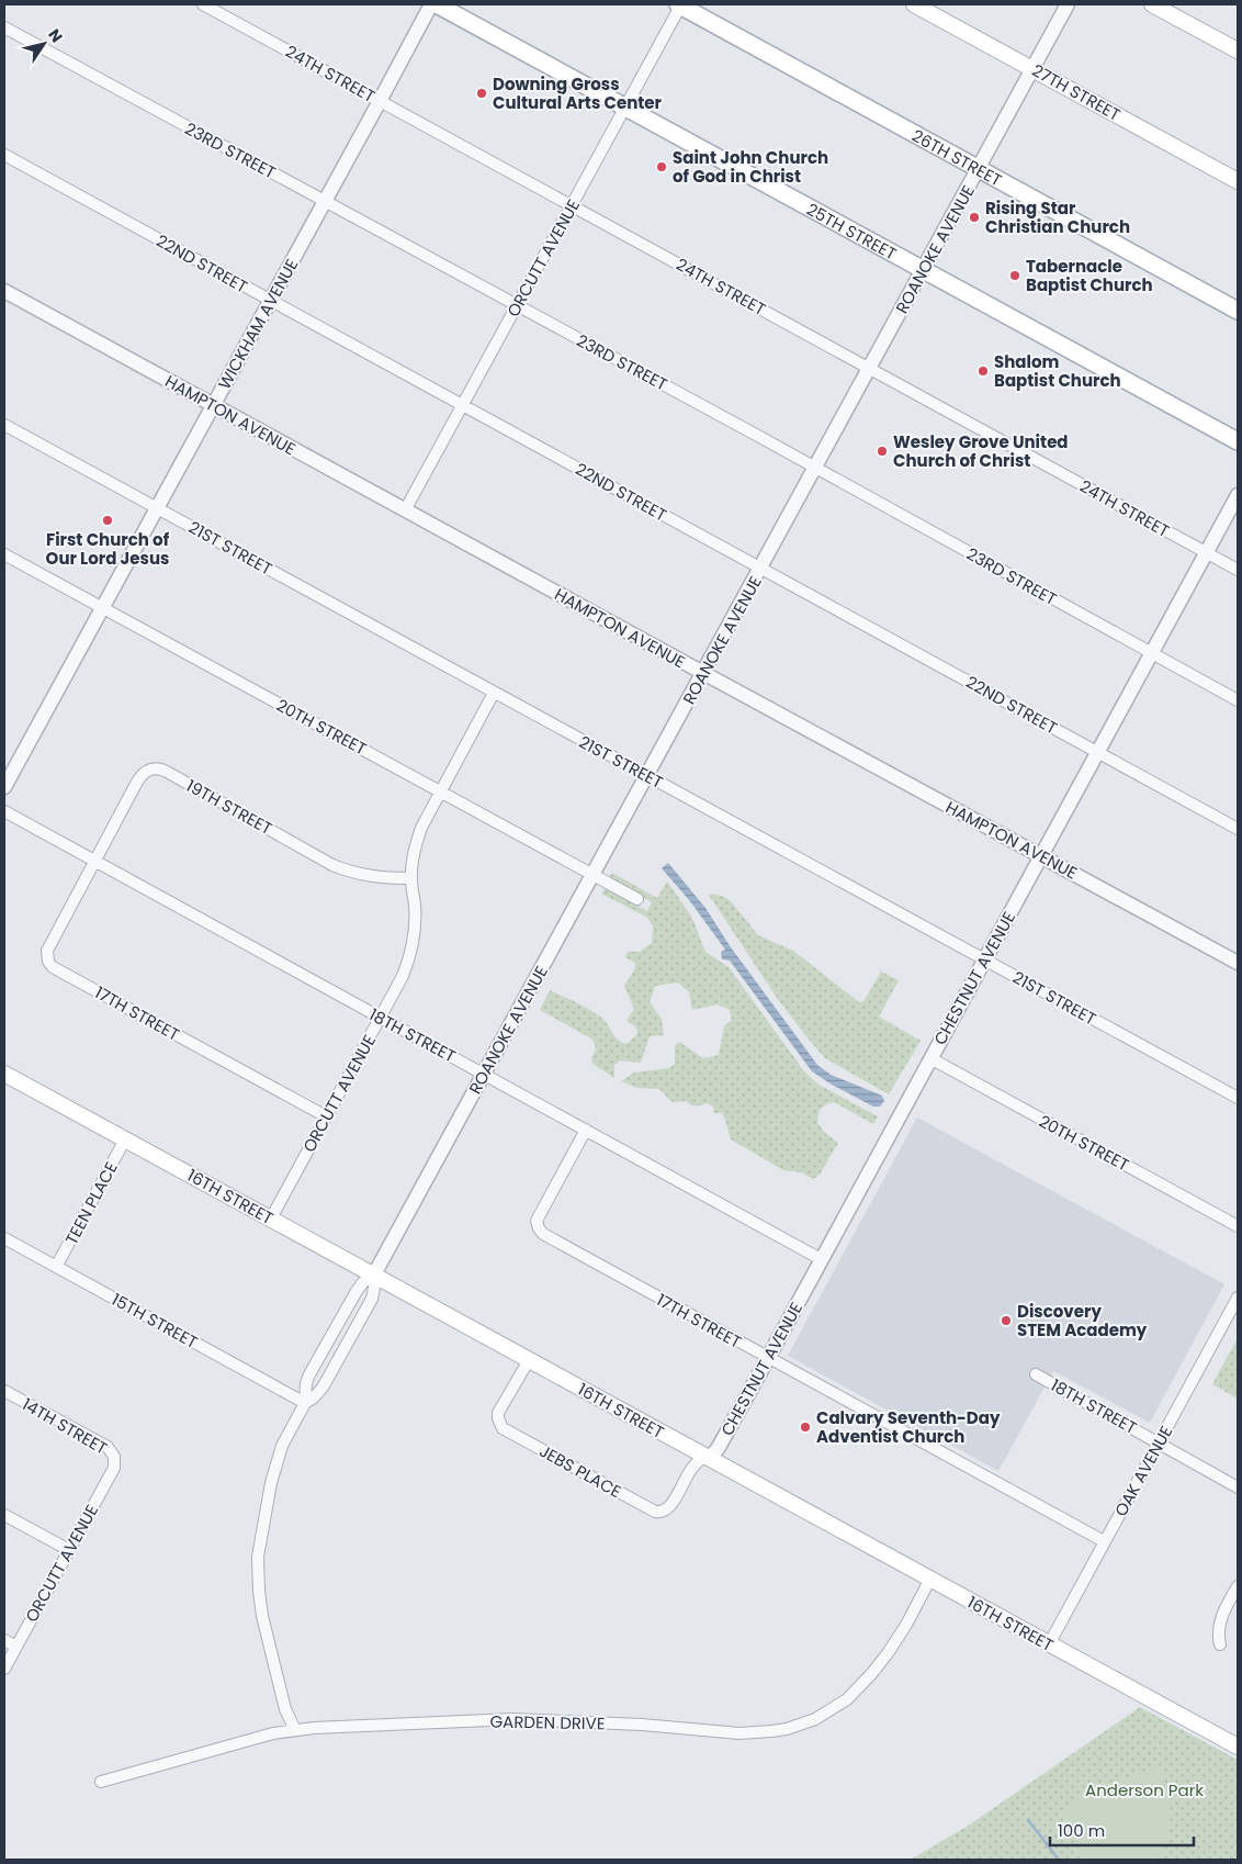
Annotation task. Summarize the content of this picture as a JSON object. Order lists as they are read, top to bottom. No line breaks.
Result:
{"streets":{"main road":["27TH STREET","26TH STREET","25TH STREET","16TH STREET"],"street":["24TH STREET","23RD STREET","ROANOKE AVENUE","ORCUTT AVENUE","22ND STREET","WICKHAM AVENUE","HAMPTON AVENUE","21ST STREET","20TH STREET","19TH STREET","CHESTNUT AVENUE","17TH STREET","18TH STREET","TEEN PLACE","15TH STREET","14TH STREET","JEBS PLACE","OAK AVENUE","GARDEN DRIVE"]},"crossings":[["24TH STREET","ROANOKE AVENUE"],["24TH STREET","ORCUTT AVENUE"],["24TH STREET","WICKHAM AVENUE"],["24TH STREET","CHESTNUT AVENUE"],["27TH STREET","ROANOKE AVENUE"],["23RD STREET","ROANOKE AVENUE"],["23RD STREET","ORCUTT AVENUE"],["23RD STREET","WICKHAM AVENUE"],["23RD STREET","CHESTNUT AVENUE"],["26TH STREET","ROANOKE AVENUE"],["26TH STREET","ORCUTT AVENUE"],["25TH STREET","ROANOKE AVENUE"],["25TH STREET","ORCUTT AVENUE"],["ROANOKE AVENUE","22ND STREET"],["ROANOKE AVENUE","HAMPTON AVENUE"],["ROANOKE AVENUE","21ST STREET"],["ROANOKE AVENUE","20TH STREET"],["ROANOKE AVENUE","18TH STREET"],["ROANOKE AVENUE","16TH STREET"],["ROANOKE AVENUE","15TH STREET"],["ROANOKE AVENUE","GARDEN DRIVE"],["ORCUTT AVENUE","22ND STREET"],["ORCUTT AVENUE","HAMPTON AVENUE"],["ORCUTT AVENUE","21ST STREET"],["ORCUTT AVENUE","20TH STREET"],["ORCUTT AVENUE","19TH STREET"],["ORCUTT AVENUE","17TH STREET"],["ORCUTT AVENUE","18TH STREET"],["ORCUTT AVENUE","16TH STREET"],["ORCUTT AVENUE","14TH STREET"],["22ND STREET","WICKHAM AVENUE"],["22ND STREET","CHESTNUT AVENUE"],["WICKHAM AVENUE","HAMPTON AVENUE"],["WICKHAM AVENUE","21ST STREET"],["WICKHAM AVENUE","20TH STREET"],["HAMPTON AVENUE","CHESTNUT AVENUE"],["21ST STREET","CHESTNUT AVENUE"],["20TH STREET","CHESTNUT AVENUE"],["19TH STREET","17TH STREET"],["19TH STREET","18TH STREET"],["CHESTNUT AVENUE","17TH STREET"],["CHESTNUT AVENUE","18TH STREET"],["CHESTNUT AVENUE","16TH STREET"],["CHESTNUT AVENUE","JEBS PLACE"],["17TH STREET","18TH STREET"],["17TH STREET","OAK AVENUE"],["18TH STREET","OAK AVENUE"],["16TH STREET","TEEN PLACE"],["16TH STREET","JEBS PLACE"],["16TH STREET","OAK AVENUE"],["16TH STREET","GARDEN DRIVE"],["TEEN PLACE","15TH STREET"]],"parks":["Anderson Park"],"places":["Downing Gross Cultural Arts Center","Saint John Church of God in Christ","Rising Star Christian Church","Tabernacle Baptist Church","Shalom Baptist Church","Wesley Grove United Church of Christ","First Church of Our Lord Jesus","Discovery STEM Academy","Calvary Seventh-Day Adventist Church"],"scale_bar":"100 m","north":"top right"}
